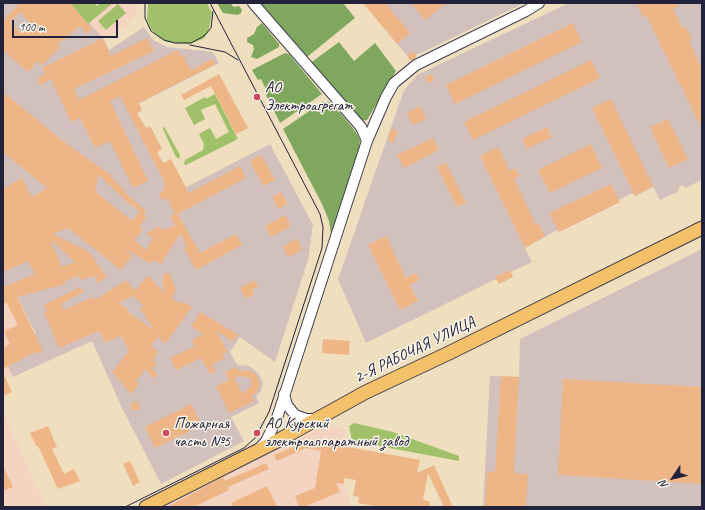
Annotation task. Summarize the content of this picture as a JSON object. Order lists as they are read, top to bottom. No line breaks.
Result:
{"streets":{"main road":["2-Я РАБОЧАЯ УЛИЦА"]},"places":["АО Электроагрегат","Пожарная часть №5","АО Курский электроаппаратный завод"],"scale_bar":"100 m","north":"bottom left"}
